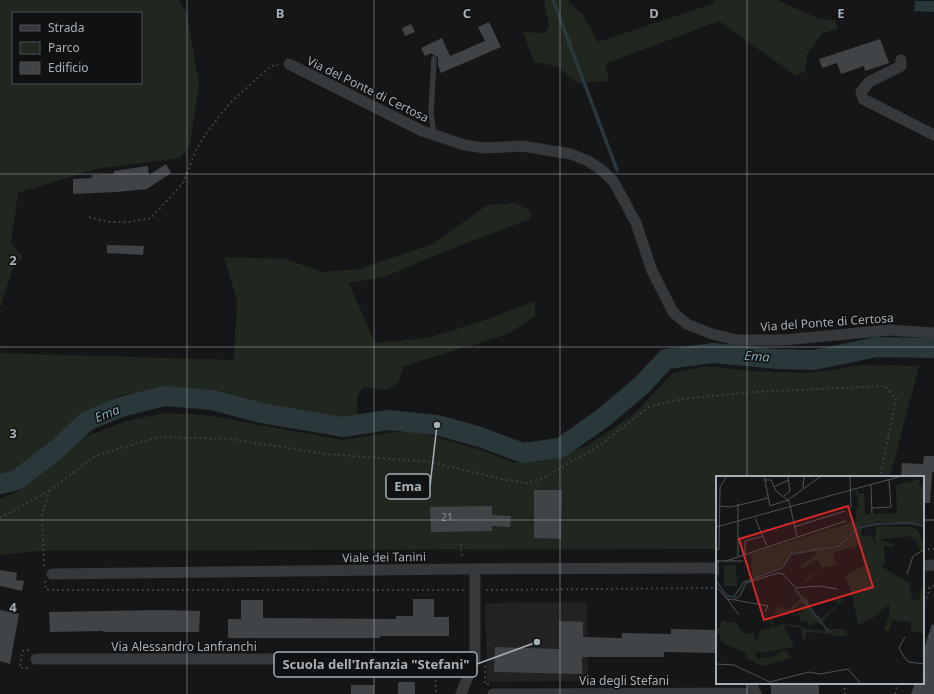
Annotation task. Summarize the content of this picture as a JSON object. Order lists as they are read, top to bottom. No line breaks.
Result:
{"streets":{"street":["Via del Ponte di Certosa","Viale dei Tanini","Via Alessandro Lanfranchi","Via degli Stefani"]},"water":["Ema"],"places":["Ema","Scuola dell'Infanzia \"Stefani\""],"house_numbers":["21"],"legend":["Strada","Parco","Edificio"],"grid":{"columns":["B","C","D","E"],"rows":["2","3","4"]}}
